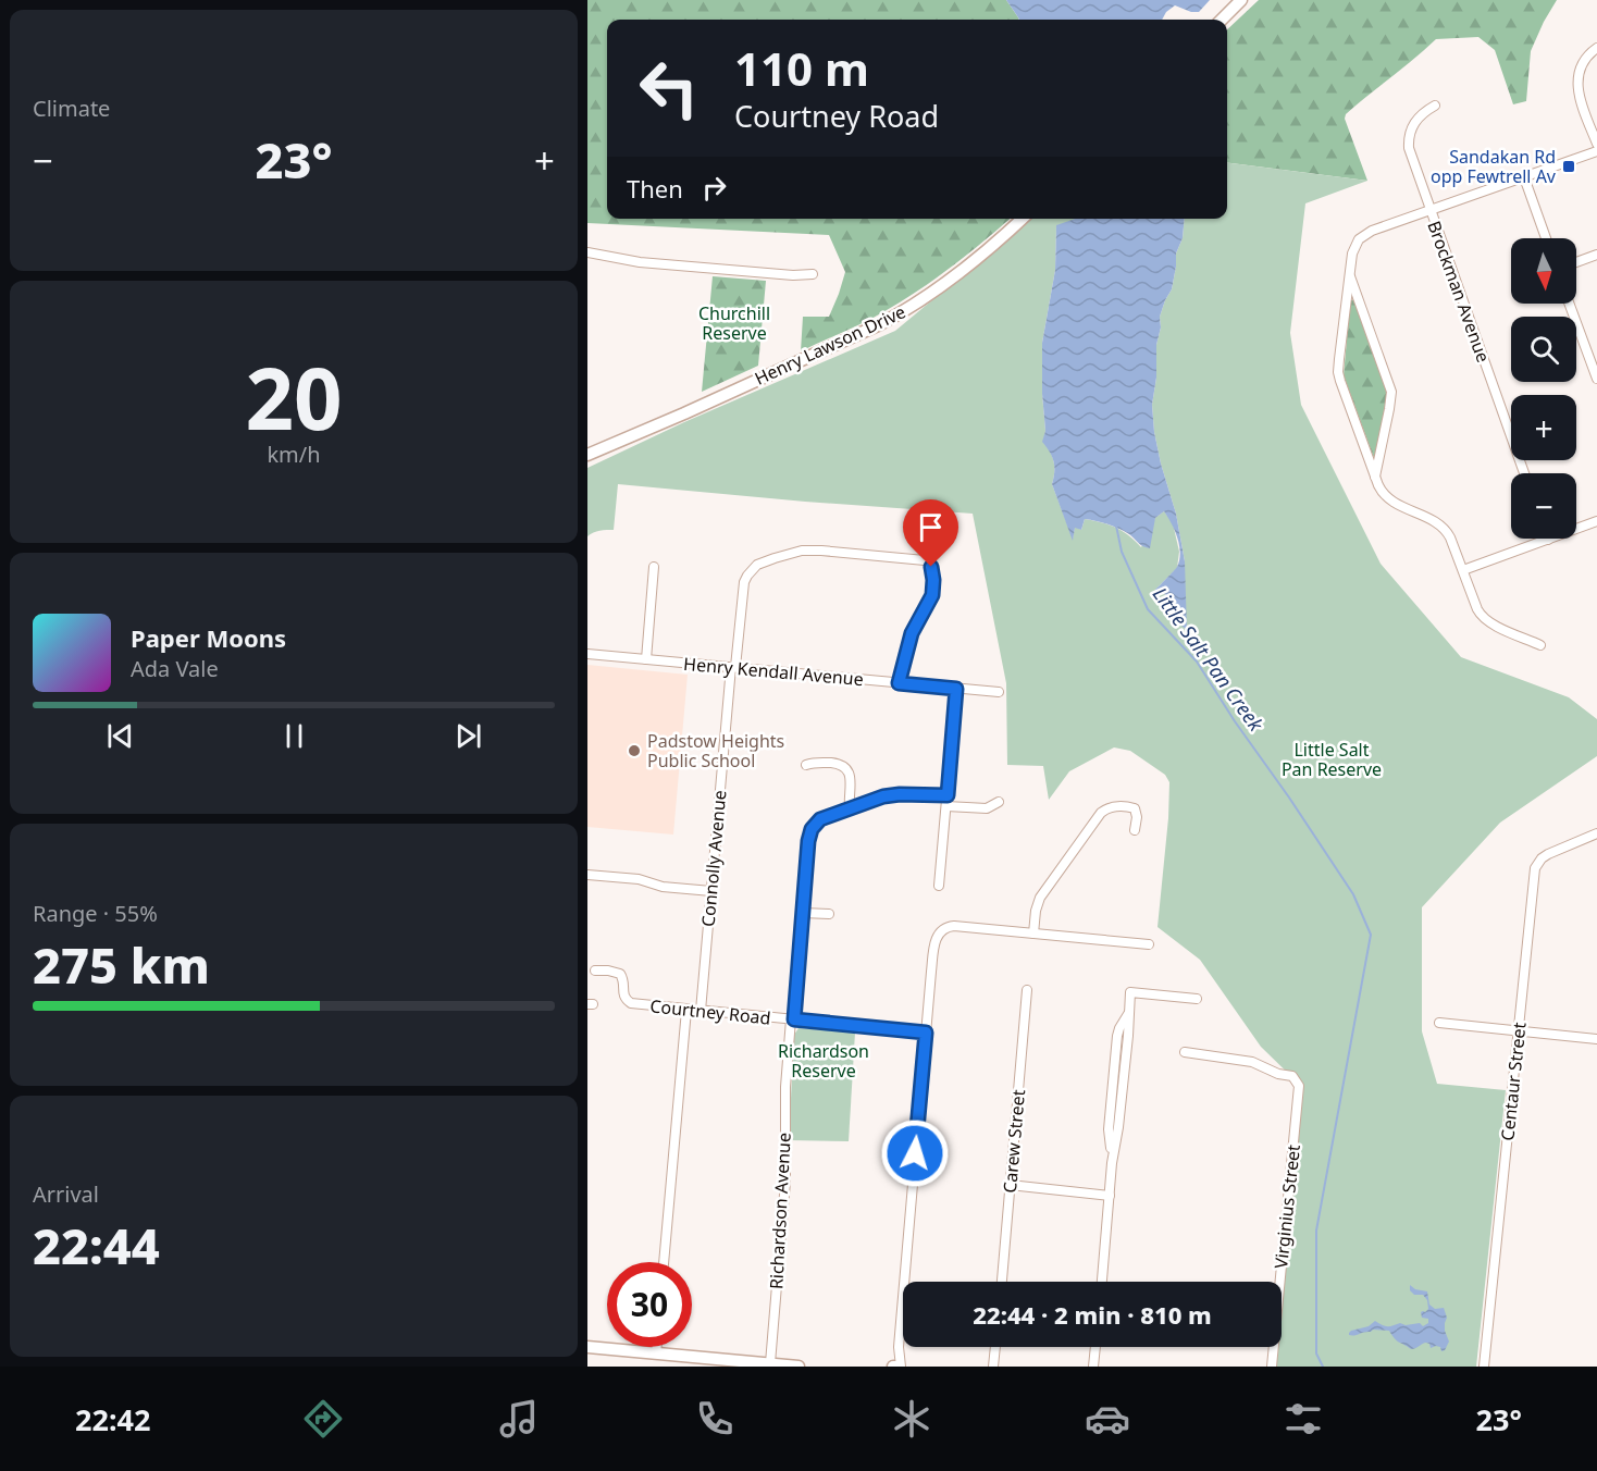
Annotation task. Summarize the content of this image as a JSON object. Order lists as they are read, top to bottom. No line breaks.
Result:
{"streets":{"main road":["Henry Lawson Drive"],"street":["Brockman Avenue","Henry Kendall Avenue","Connolly Avenue","Courtney Road","Centaur Street","Carew Street","Virginius Street","Richardson Avenue"]},"crossings":[["Henry Kendall Avenue","Connolly Avenue"],["Connolly Avenue","Courtney Road"],["Courtney Road","Richardson Avenue"]],"water":["Little Salt Pan Creek"],"parks":["Churchill Reserve","Little Salt Pan Reserve","Richardson Reserve"],"places":{"transit":["Sandakan Rd opp Fewtrell Av"],"other":["Padstow Heights Public School"]},"north":"bottom","page":{"tile":["Climate",["20","km/h"],["Range · 55%","275 km"],["Arrival","22:44"]],"turn":["110 m","Courtney Road"],"heat":["−","23°","+"],"then":"Then","map_buttons":["+","−"],"song":["Paper Moons","Ada Vale"],"limit":"30","trip":"22:44 · 2 min · 810 m","tabs":["22:42","23°"]}}
